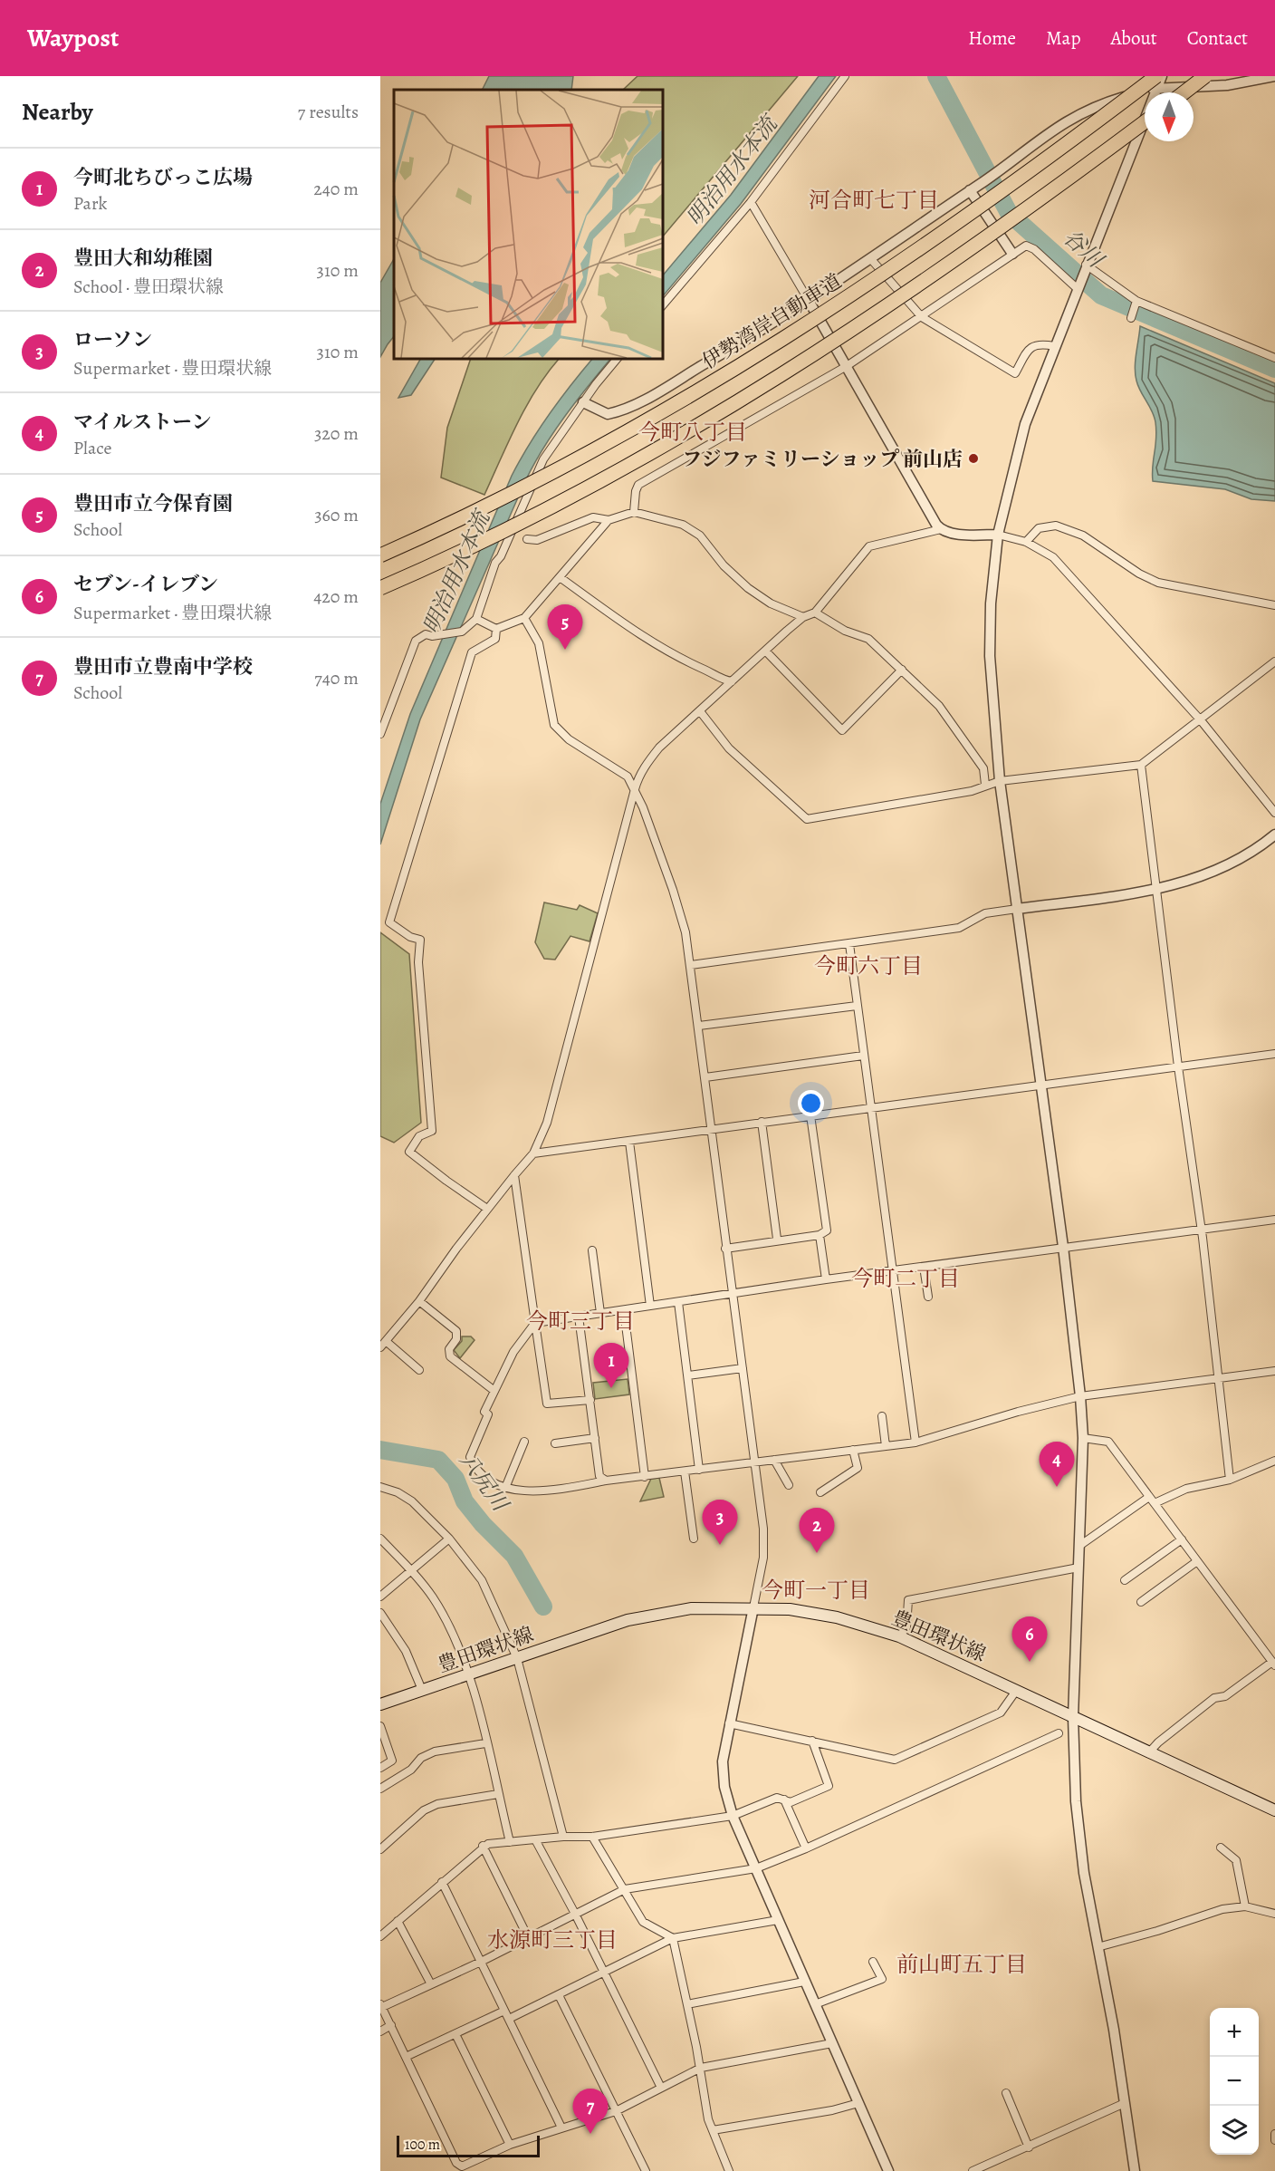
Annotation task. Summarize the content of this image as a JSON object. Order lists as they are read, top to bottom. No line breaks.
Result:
{"streets":{"highway":["伊勢湾岸自動車道"],"main road":["豊田環状線"]},"districts":["河合町七丁目","今町八丁目","今町六丁目","今町二丁目","今町三丁目","今町一丁目","水源町三丁目","前山町五丁目"],"water":["明治用水本流","谷川","八尻川"],"places":["フジファミリーショップ 前山店"],"scale_bar":"100 m","north":"bottom","page":{"header":"Waypost","nav":["Home","Map","About","Contact"],"heading":["Nearby","7 results"],"list":[{"mark":"1","name":"今町北ちびっこ広場","note":"Park","value":"240 m"},{"mark":"2","name":"豊田大和幼稚園","note":"School · 豊田環状線","value":"310 m"},{"mark":"3","name":"ローソン","note":"Supermarket · 豊田環状線","value":"310 m"},{"mark":"4","name":"マイルストーン","note":"Place","value":"320 m"},{"mark":"5","name":"豊田市立今保育園","note":"School","value":"360 m"},{"mark":"6","name":"セブン-イレブン","note":"Supermarket · 豊田環状線","value":"420 m"},{"mark":"7","name":"豊田市立豊南中学校","note":"School","value":"740 m"}],"pins":["5","1","4","3","2","6","7"],"map_buttons":["+","−"],"scale":"100 m"}}
